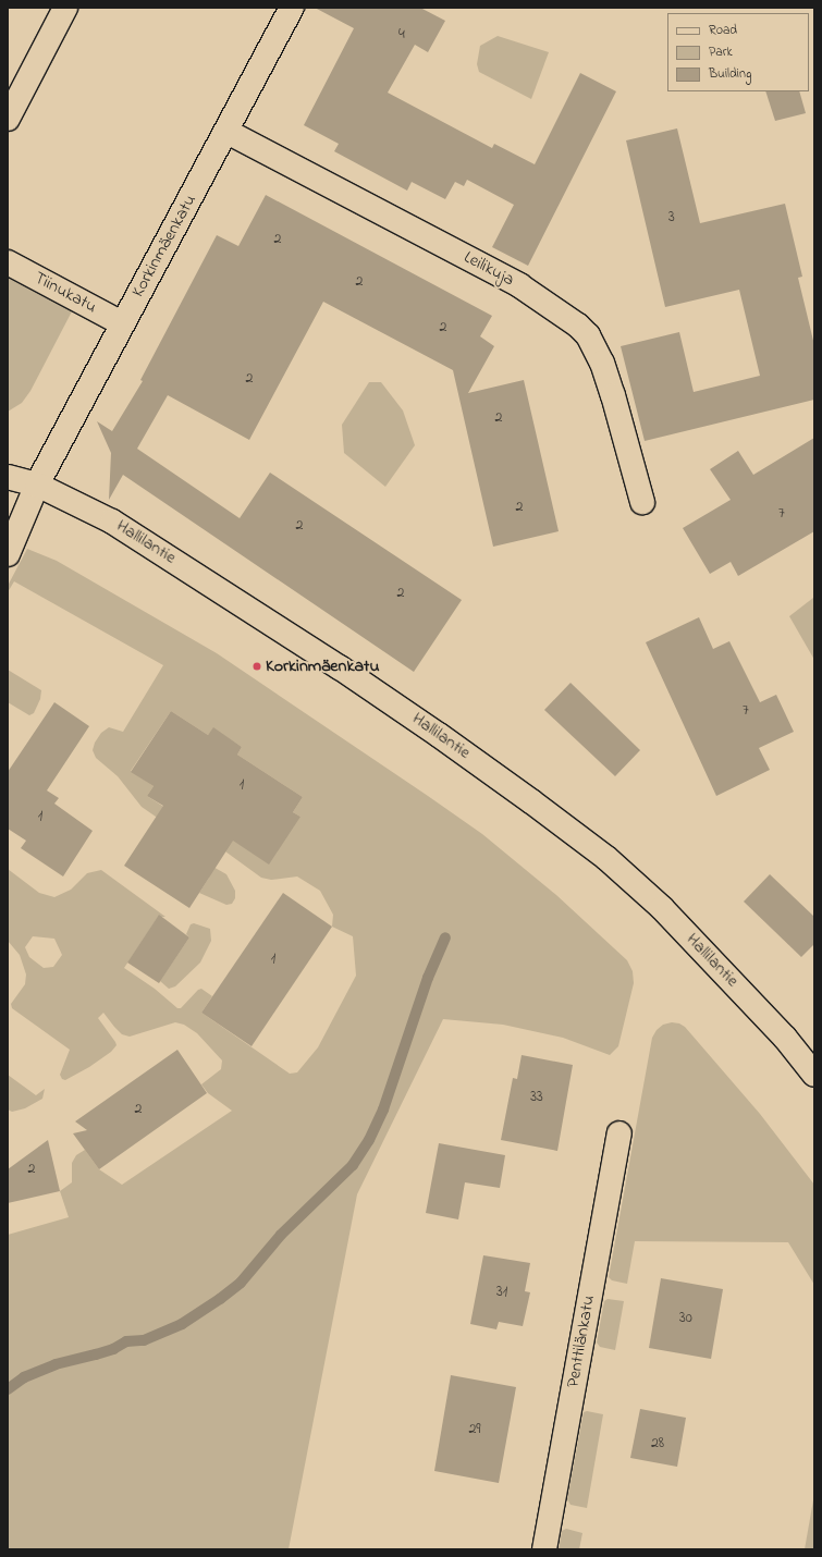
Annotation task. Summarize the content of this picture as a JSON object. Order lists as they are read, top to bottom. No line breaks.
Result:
{"streets":{"street":["Korkinmäenkatu","Leilikuja","Tiinukatu","Hallilantie","Penttilänkatu"]},"crossings":[["Korkinmäenkatu","Leilikuja"],["Korkinmäenkatu","Tiinukatu"],["Korkinmäenkatu","Hallilantie"]],"places":["Korkinmäenkatu"],"house_numbers":["4","3","2","2","2","2","2","2","7","2","2","7","1","1","1","33","2","2","31","30","29","28"],"legend":["Road","Park","Building"]}
